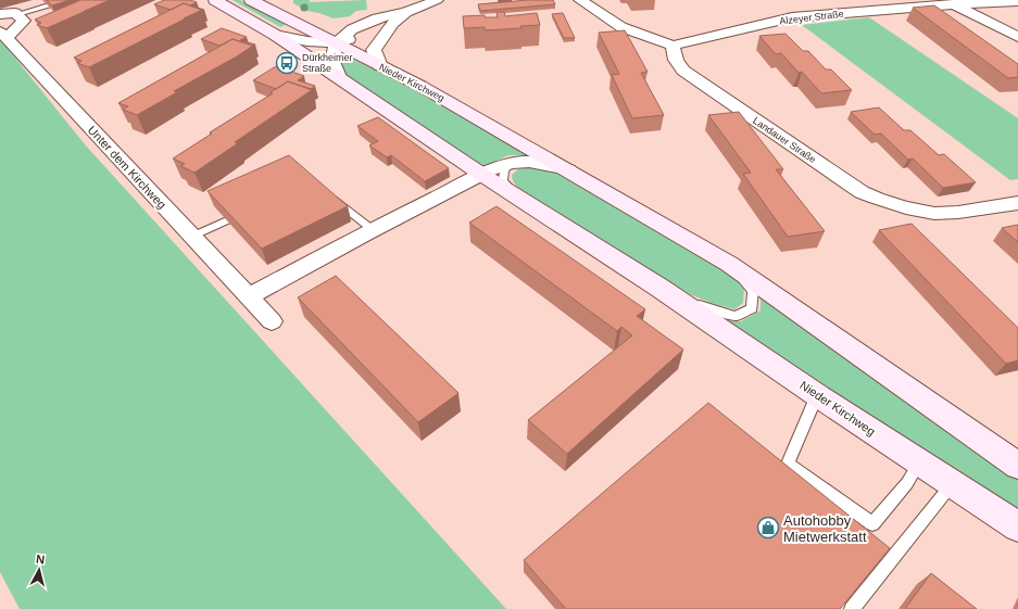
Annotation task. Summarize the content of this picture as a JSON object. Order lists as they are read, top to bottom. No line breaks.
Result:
{"streets":{"main road":["Nieder Kirchweg"],"street":["Alzeyer Straße","Landauer Straße","Unter dem Kirchweg"]},"crossings":[["Alzeyer Straße","Landauer Straße"]],"places":{"bus stop":["Dürkheimer Straße"],"shop":["Autohobby Mietwerkstatt"]},"north":"top"}
